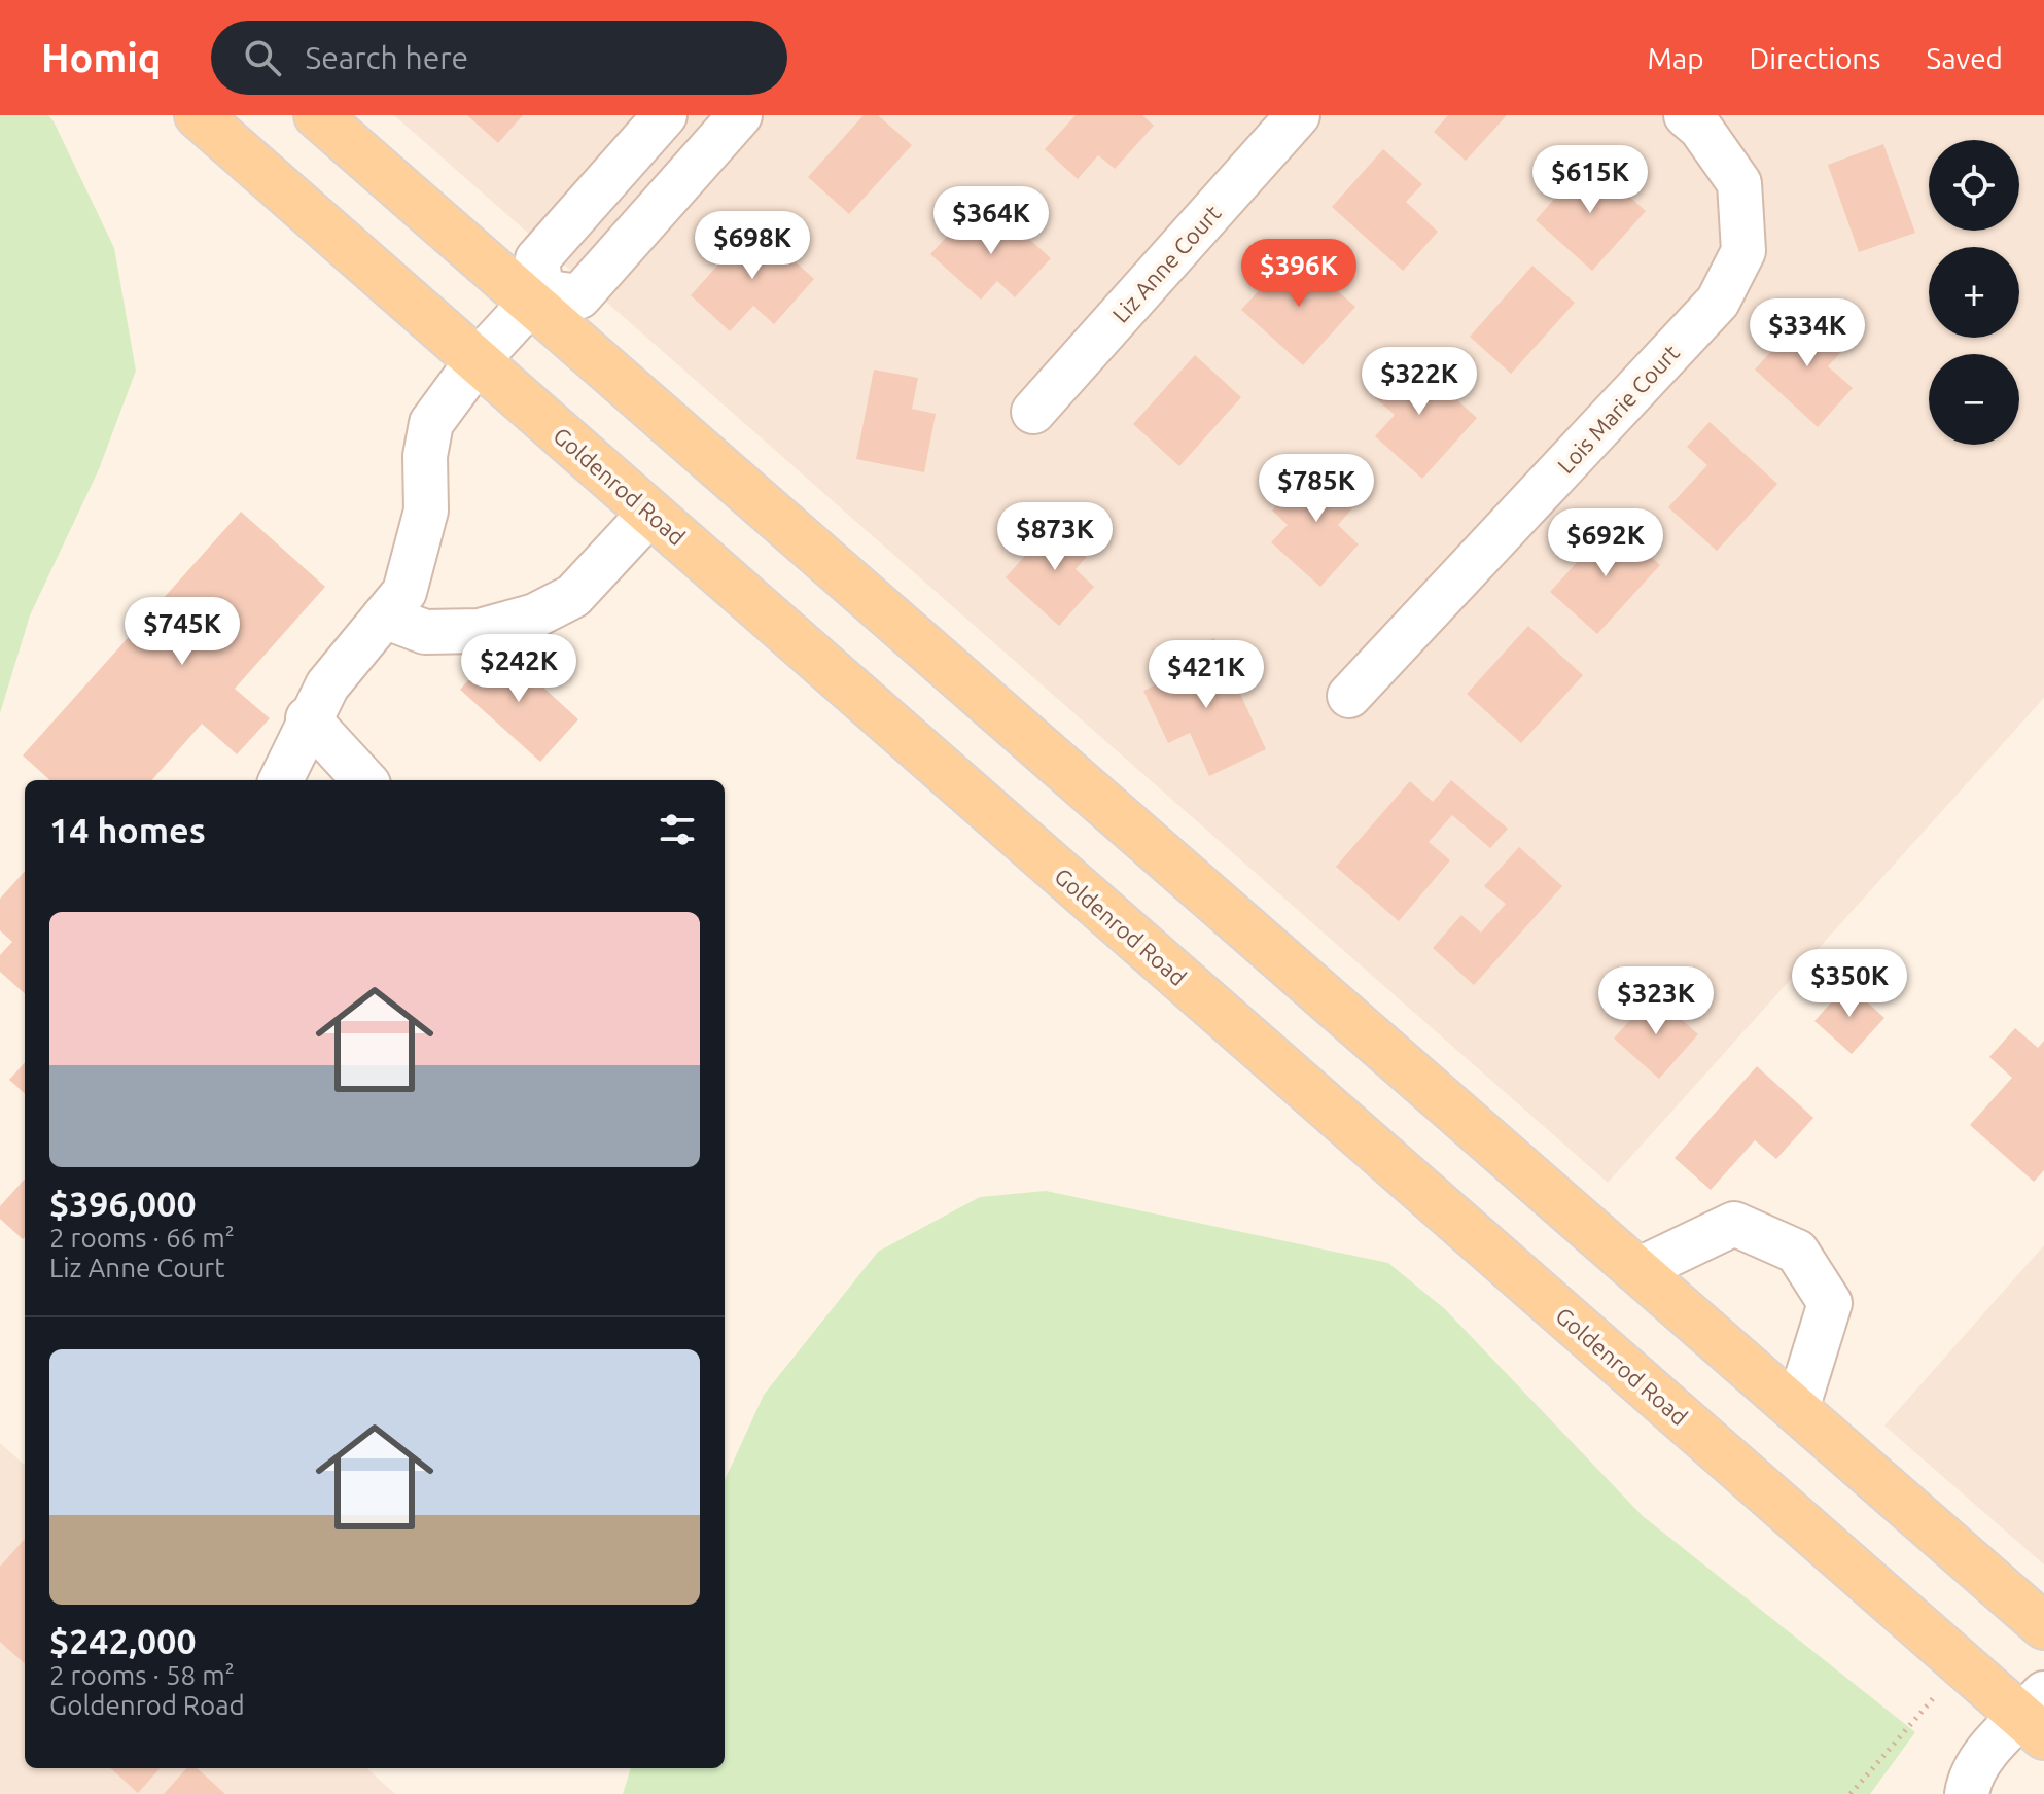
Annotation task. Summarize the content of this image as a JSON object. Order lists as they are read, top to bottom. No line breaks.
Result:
{"streets":{"main road":["Goldenrod Road"],"street":["Liz Anne Court","Lois Marie Court"]},"page":{"header":"Homiq","search":"Search here","nav":["Map","Directions","Saved"],"map_buttons":["+","−"],"price":["$615K","$364K","$698K","$396K","$334K","$322K","$785K","$873K","$692K","$745K","$242K","$421K","$350K","$323K"],"heading":"14 homes","list":[{"name":"$396,000","note":"2 rooms · 66 m² · Liz Anne Court"},{"name":"$242,000","note":"2 rooms · 58 m² · Goldenrod Road"}]}}
